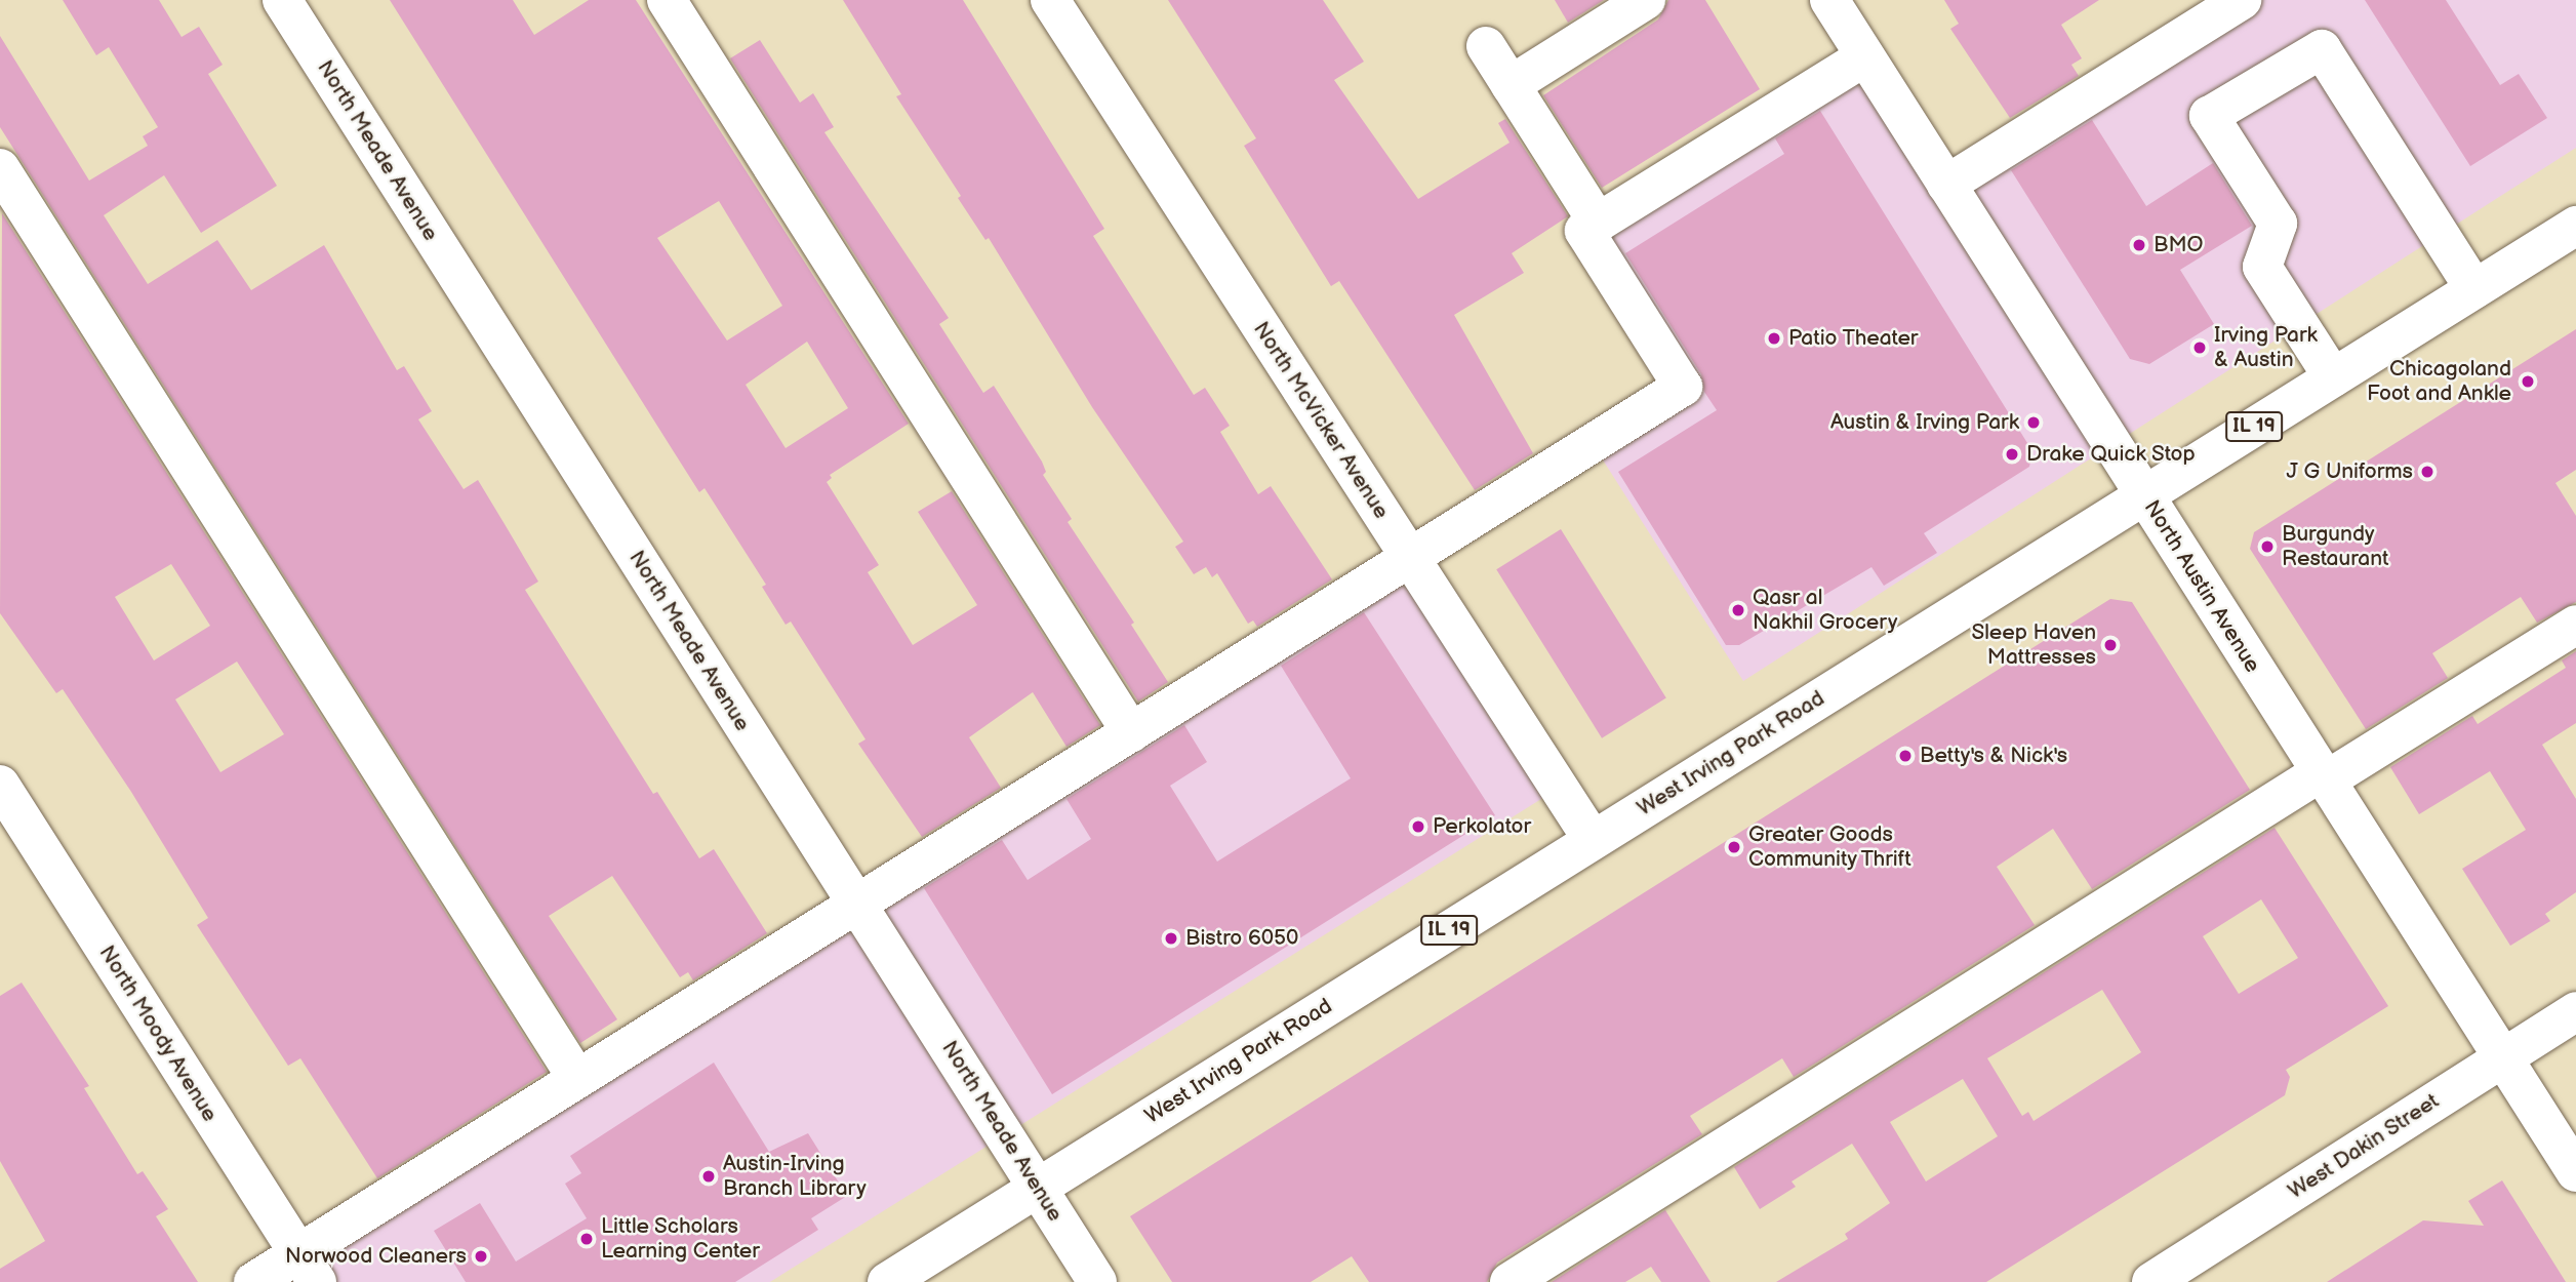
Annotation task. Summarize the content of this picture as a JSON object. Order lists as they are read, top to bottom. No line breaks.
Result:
{"streets":{"street":["North Meade Avenue","North McVicker Avenue","IL 19","North Austin Avenue","West Irving Park Road","North Moody Avenue","West Dakin Street"]},"crossings":[["North Meade Avenue","West Irving Park Road"],["North McVicker Avenue","West Irving Park Road"],["North Austin Avenue","West Irving Park Road"],["North Austin Avenue","West Dakin Street"]],"places":["BMO","Patio Theater","Irving Park & Austin","Chicagoland Foot and Ankle","Austin & Irving Park","Drake Quick Stop","J G Uniforms","Burgundy Restaurant","Qasr al Nakhil Grocery","Sleep Haven Mattresses","Betty's & Nick's","Perkolator","Greater Goods Community Thrift","Bistro 6050","Austin-Irving Branch Library","Little Scholars Learning Center","Norwood Cleaners"]}
